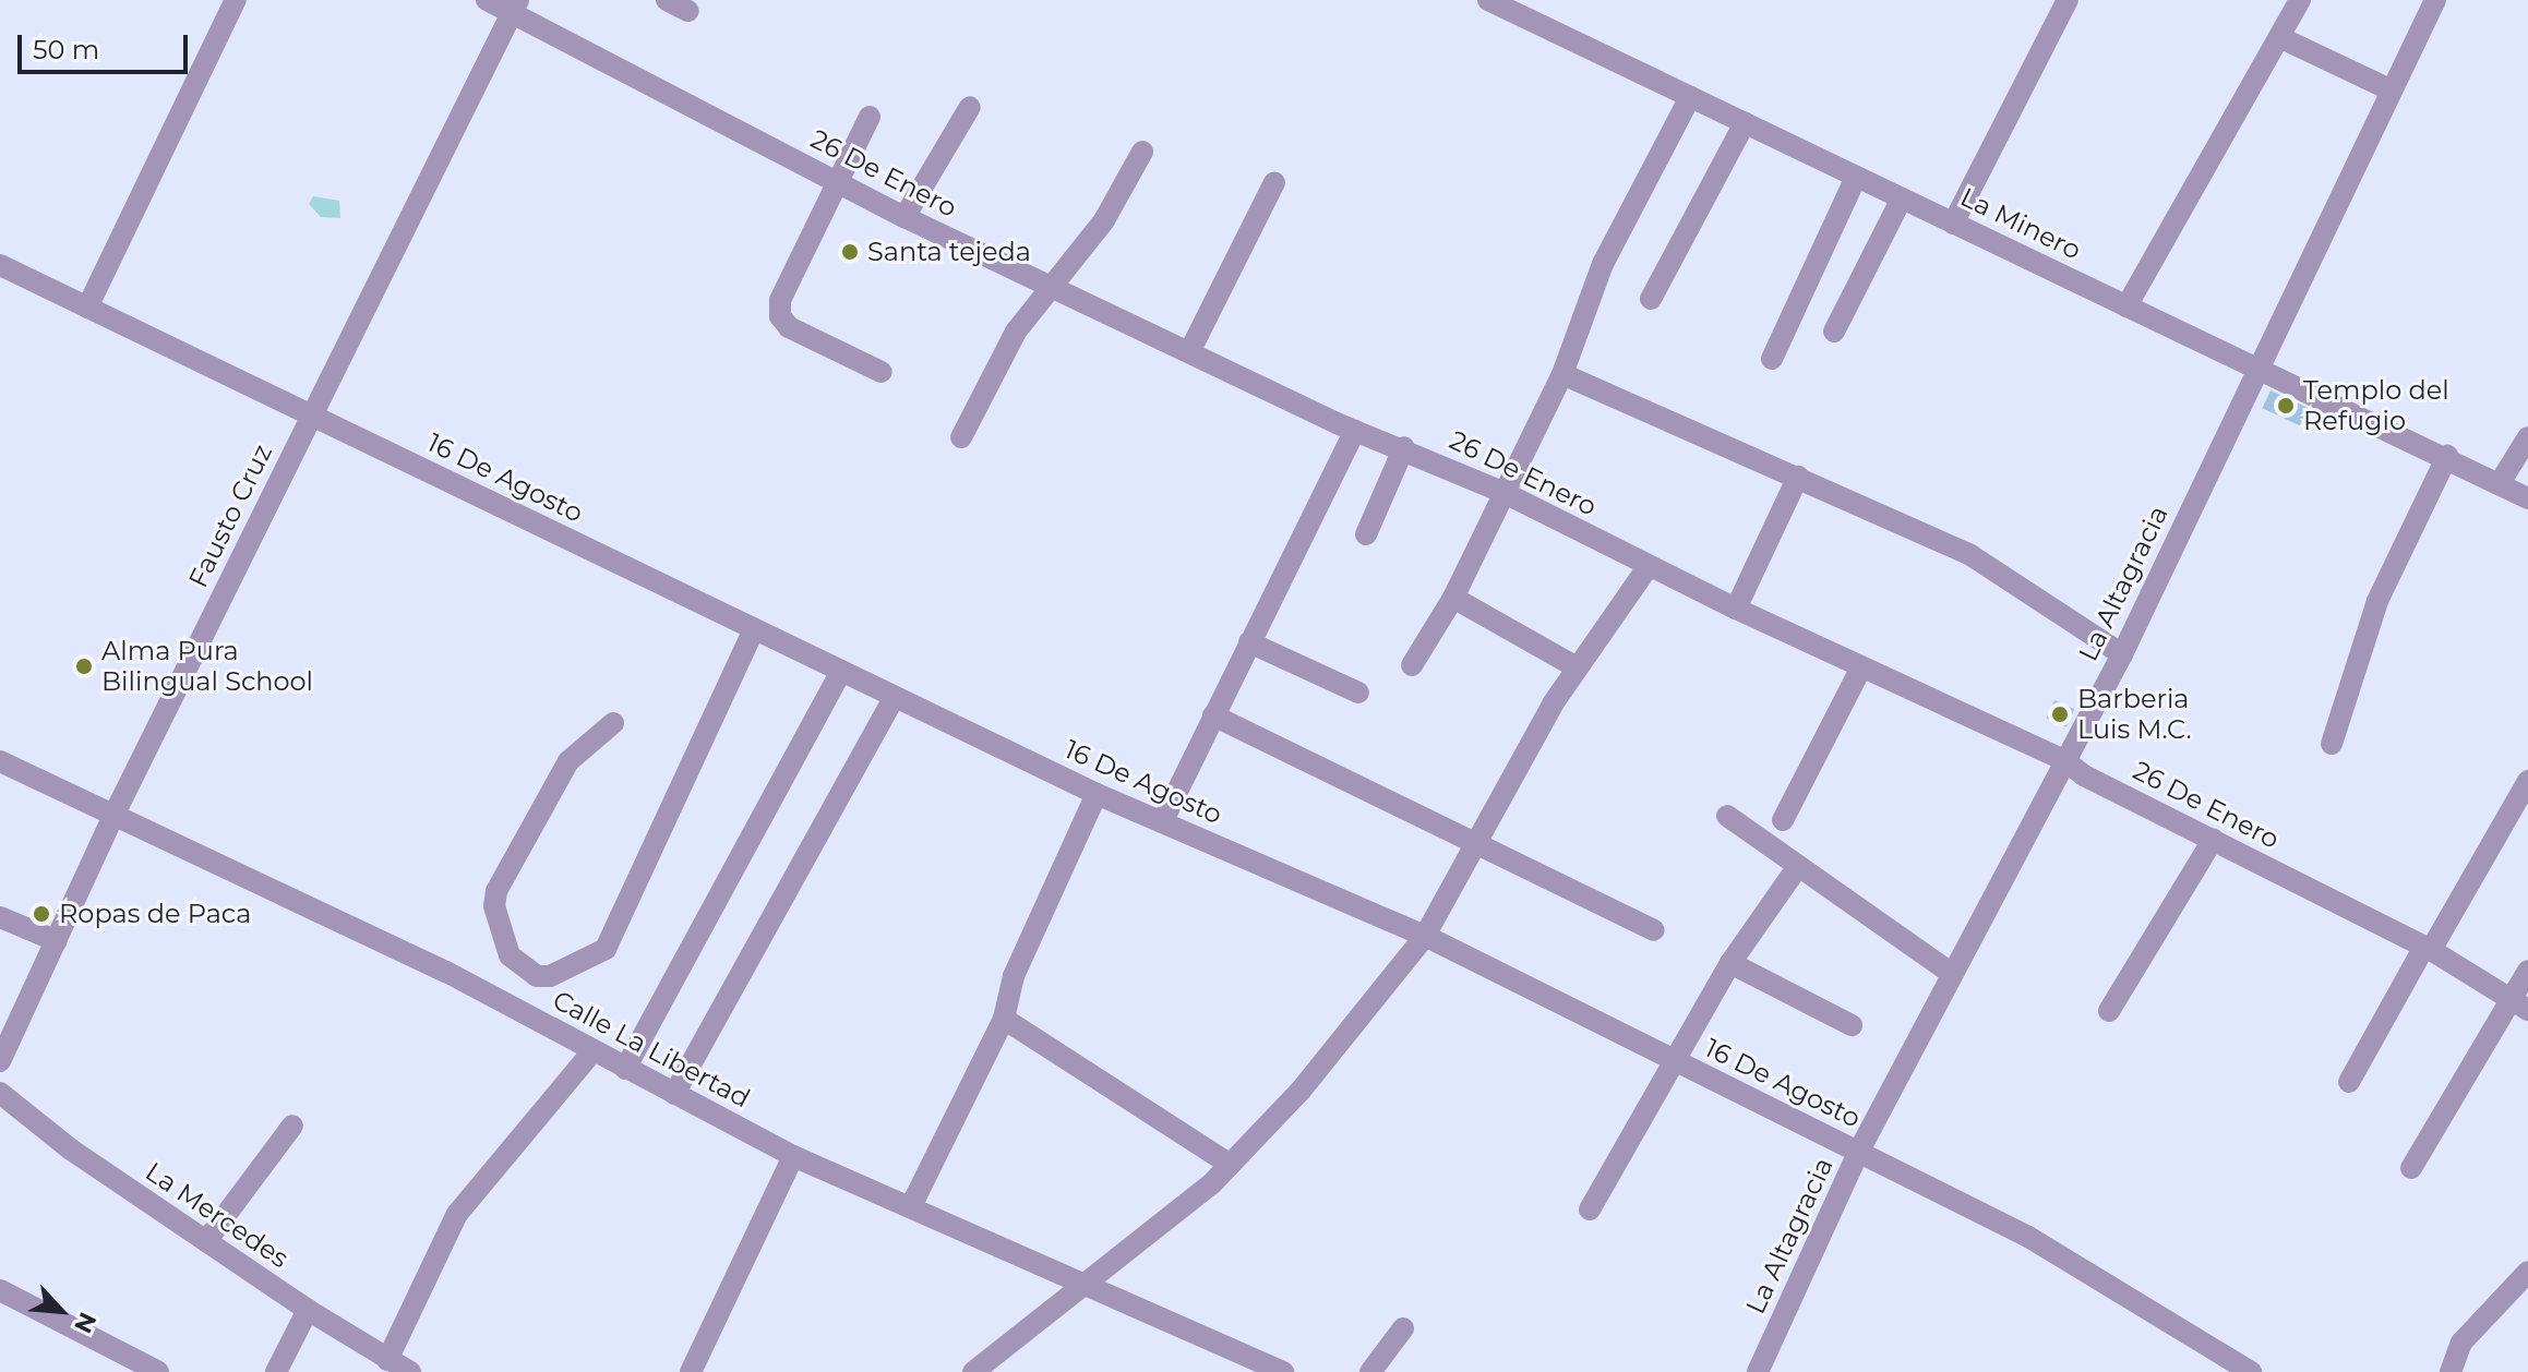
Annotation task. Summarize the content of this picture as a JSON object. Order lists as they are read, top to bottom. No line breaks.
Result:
{"streets":{"street":["26 De Enero","La Minero","16 De Agosto","Fausto Cruz","La Altagracia","Calle La Libertad","La Mercedes"]},"crossings":[["26 De Enero","Fausto Cruz"],["26 De Enero","La Altagracia"],["La Minero","La Altagracia"],["16 De Agosto","Fausto Cruz"],["16 De Agosto","La Altagracia"],["Fausto Cruz","Calle La Libertad"]],"places":["Santa tejeda","Templo del Refugio","Alma Pura Bilingual School","Barberia Luis M.C.","Ropas de Paca"],"scale_bar":"50 m","north":"bottom right"}
